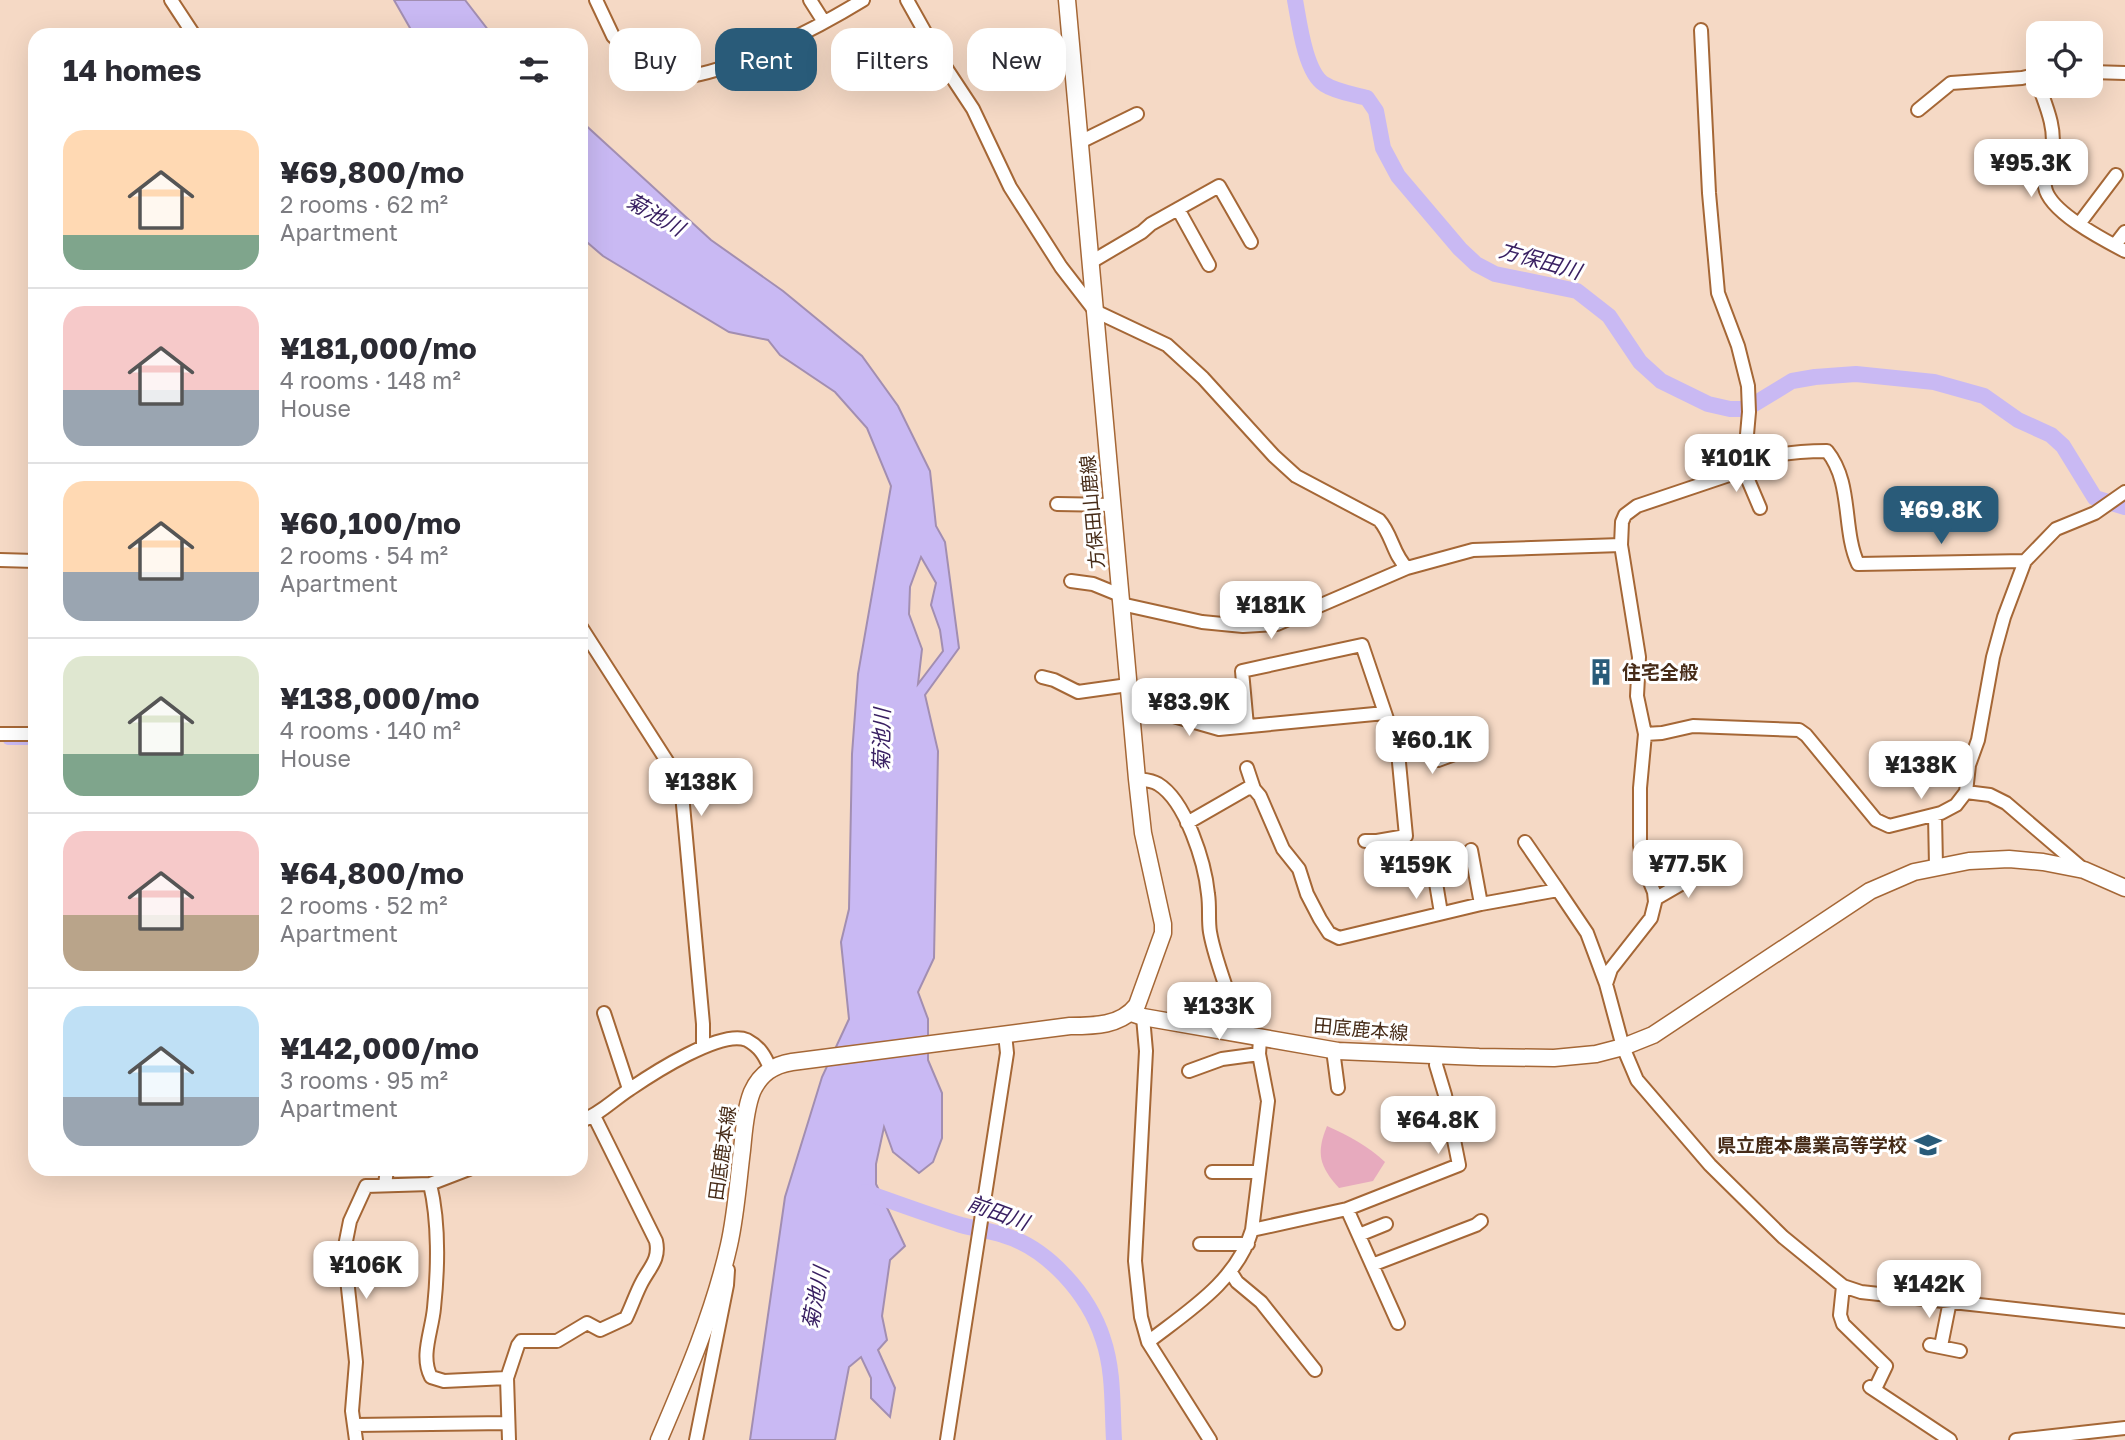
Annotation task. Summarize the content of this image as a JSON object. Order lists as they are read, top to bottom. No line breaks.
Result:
{"streets":{"main road":["方保田山鹿線","田底鹿本線"]},"crossings":[["方保田山鹿線","田底鹿本線"]],"water":["菊池川","方保田川","前田川"],"places":{"building":["住宅全般"],"school or university":["県立鹿本農業高等学校"]},"page":{"chip":["Buy","Rent","Filters","New"],"heading":"14 homes","list":[{"name":"¥69,800/mo","note":"2 rooms · 62 m² · Apartment"},{"name":"¥181,000/mo","note":"4 rooms · 148 m² · House"},{"name":"¥60,100/mo","note":"2 rooms · 54 m² · Apartment"},{"name":"¥138,000/mo","note":"4 rooms · 140 m² · House"},{"name":"¥64,800/mo","note":"2 rooms · 52 m² · Apartment"},{"name":"¥142,000/mo","note":"3 rooms · 95 m² · Apartment"}],"price":["¥95.3K","¥101K","¥69.8K","¥181K","¥83.9K","¥60.1K","¥138K","¥138K","¥77.5K","¥159K","¥133K","¥64.8K","¥106K","¥142K"]}}
